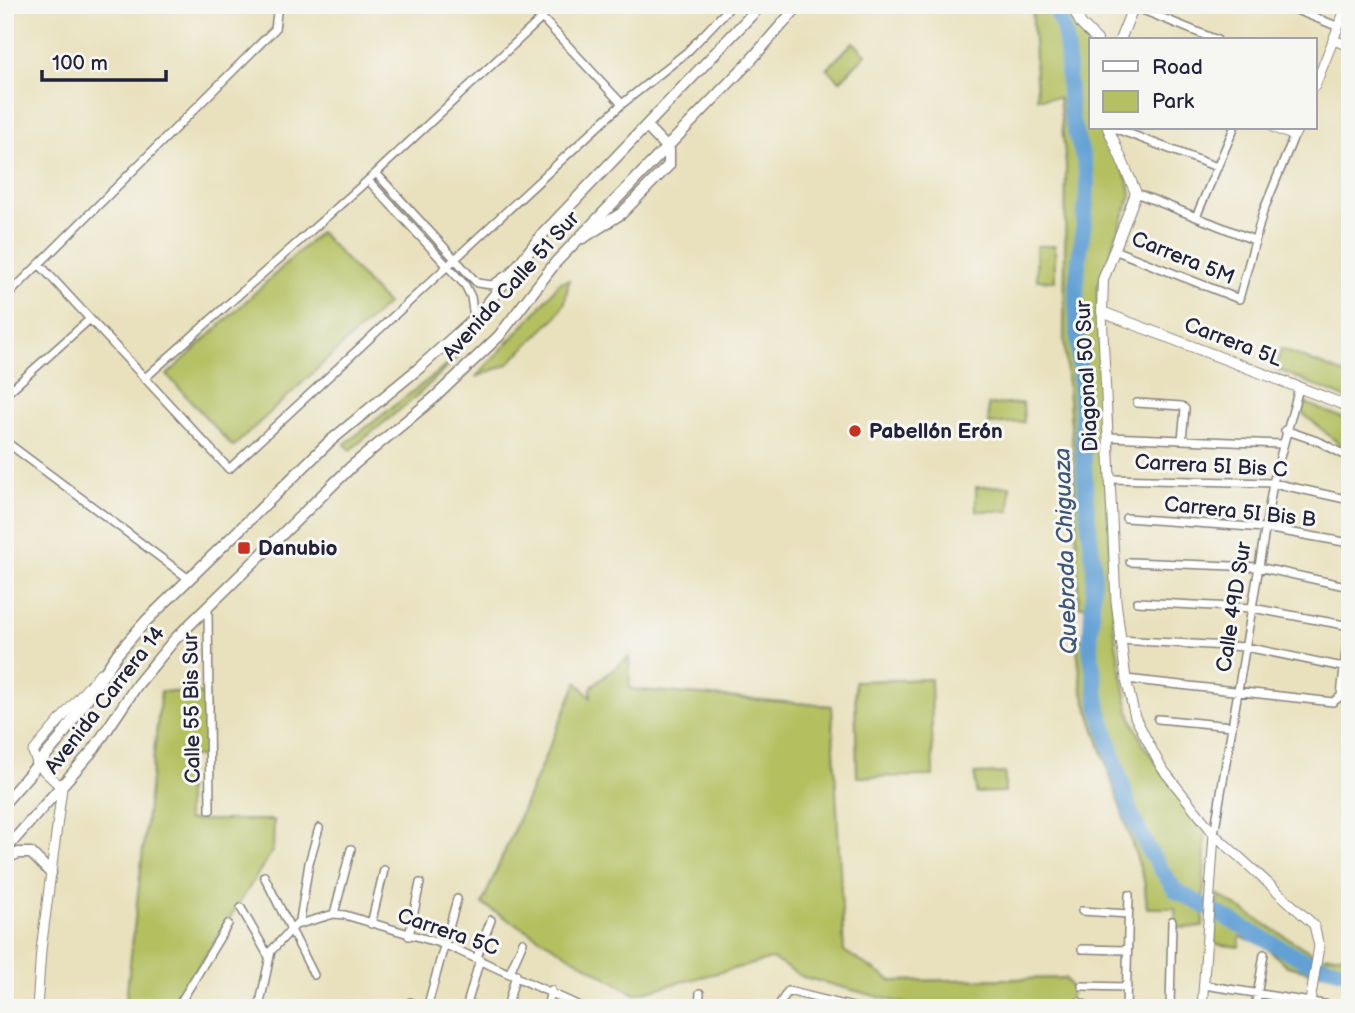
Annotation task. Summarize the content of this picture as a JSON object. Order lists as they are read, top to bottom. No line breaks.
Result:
{"streets":{"main road":["Avenida Calle 51 Sur","Carrera 5L","Diagonal 50 Sur","Avenida Carrera 14"],"street":["Carrera 5M","Carrera 5I Bis C","Carrera 5I Bis B","Calle 49D Sur","Calle 55 Bis Sur","Carrera 5C"]},"crossings":[["Carrera 5M","Diagonal 50 Sur"],["Avenida Calle 51 Sur","Avenida Carrera 14"],["Avenida Calle 51 Sur","Calle 55 Bis Sur"],["Carrera 5L","Diagonal 50 Sur"],["Carrera 5L","Calle 49D Sur"],["Diagonal 50 Sur","Carrera 5I Bis C"],["Diagonal 50 Sur","Calle 49D Sur"],["Carrera 5I Bis C","Calle 49D Sur"],["Carrera 5I Bis B","Calle 49D Sur"],["Avenida Carrera 14","Calle 55 Bis Sur"]],"water":["Quebrada Chiguaza"],"places":{"other":["Pabellón Erón"],"transit":["Danubio"]},"legend":["Road","Park"],"scale_bar":"100 m"}
